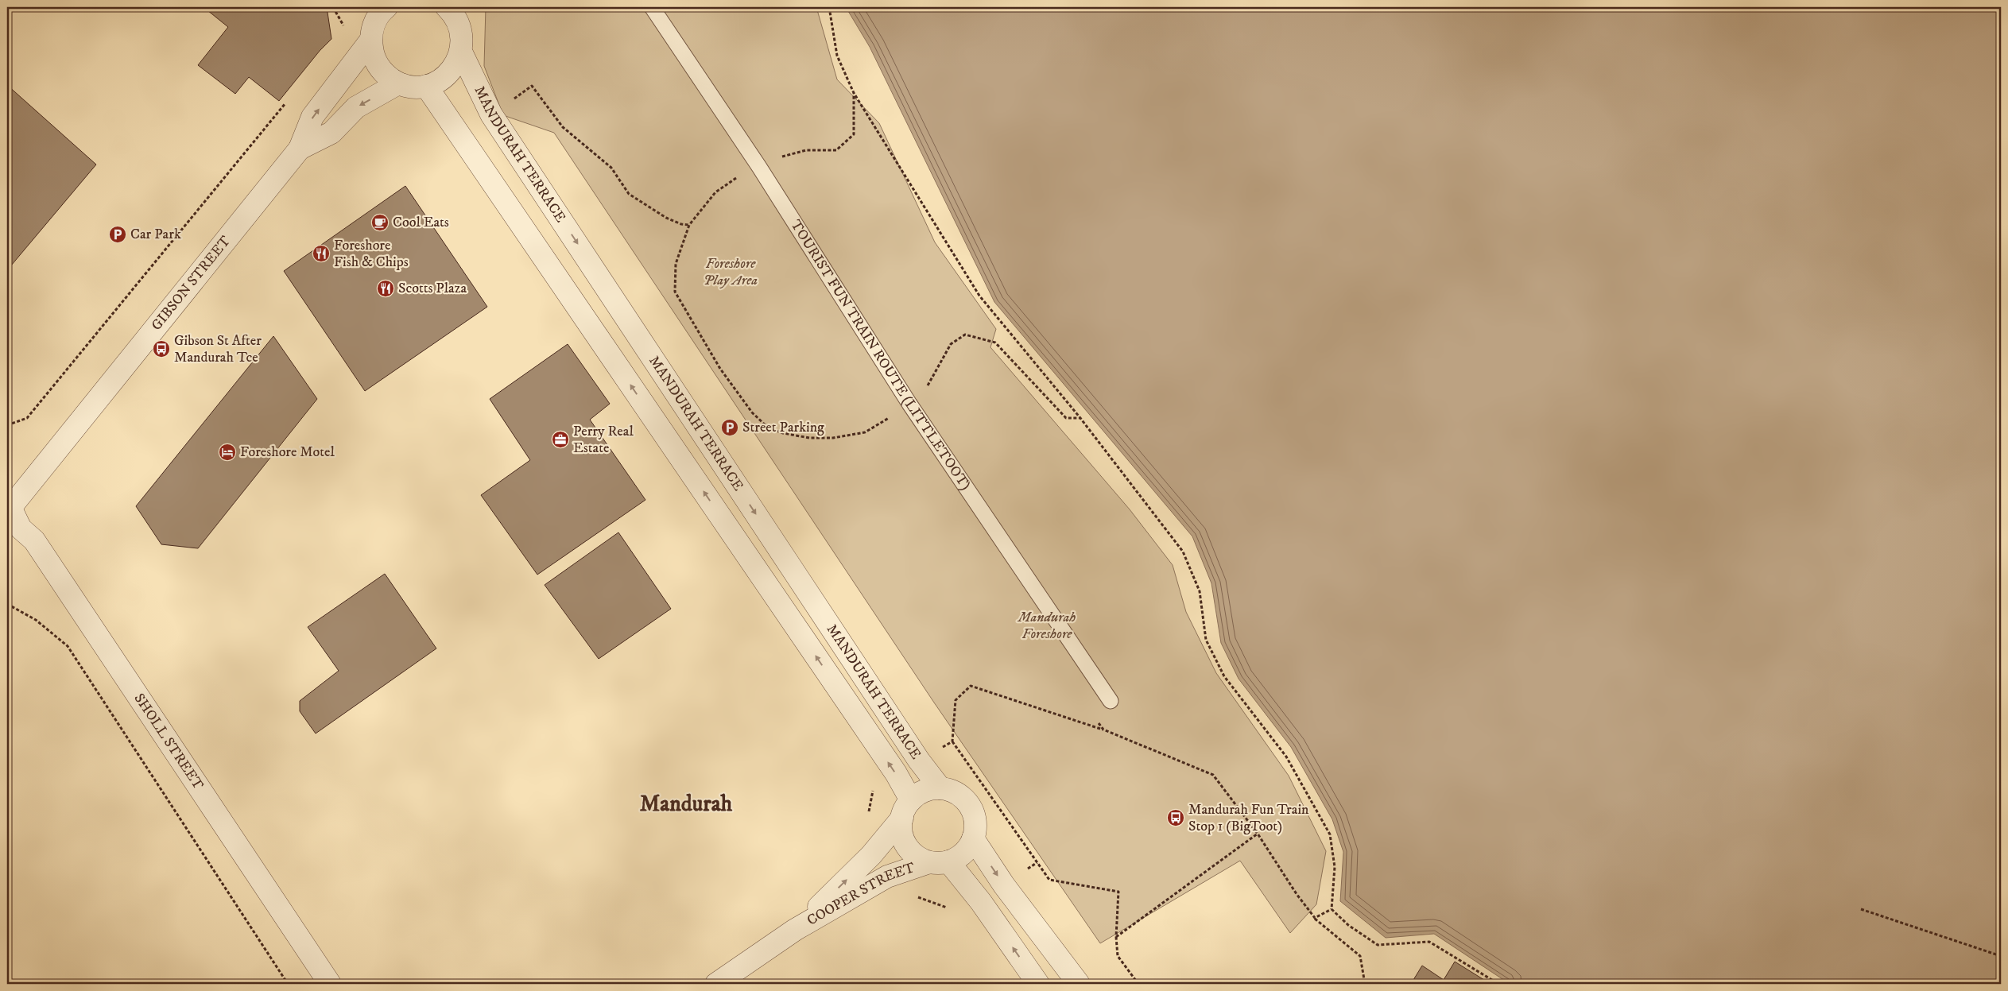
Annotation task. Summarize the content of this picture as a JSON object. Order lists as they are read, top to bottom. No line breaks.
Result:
{"streets":{"street":["MANDURAH TERRACE","GIBSON STREET","SHOLL STREET","COOPER STREET"],"lane":["TOURIST FUN TRAIN ROUTE (LITTLETOOT)"]},"crossings":[["MANDURAH TERRACE","COOPER STREET"],["GIBSON STREET","SHOLL STREET"]],"districts":["Mandurah"],"parks":["Foreshore Play Area","Mandurah Foreshore"],"places":{"cafe":["Cool Eats"],"parking":["Car Park","Street Parking"],"restaurant":["Foreshore Fish & Chips","Scotts Plaza"],"bus stop":["Gibson St After Mandurah Tce","Mandurah Fun Train Stop 1 (BigToot)"],"office":["Perry Real Estate"],"hotel":["Foreshore Motel"]}}
